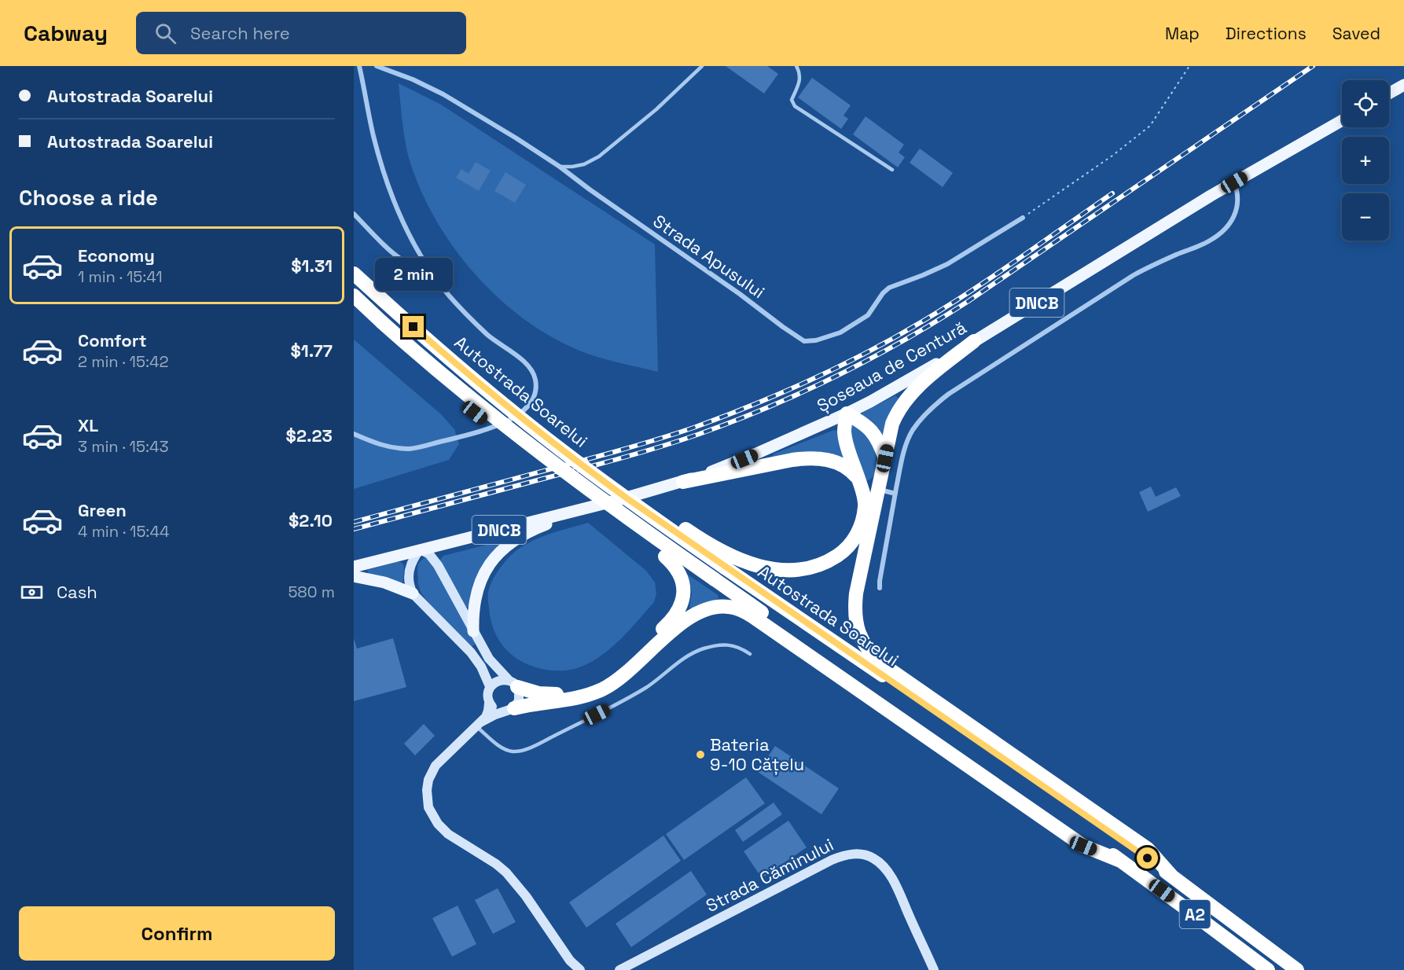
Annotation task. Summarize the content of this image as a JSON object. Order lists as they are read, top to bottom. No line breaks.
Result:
{"streets":{"highway":["Autostrada Soarelui","A2"],"main road":["DNCB","Șoseaua de Centură"],"street":["Strada Apusului","Strada Căminului"]},"places":["Bateria 9-10 Cățelu"],"page":{"header":"Cabway","search":"Search here","nav":["Map","Directions","Saved"],"banner":["Autostrada Soarelui","Autostrada Soarelui"],"map_buttons":["+","−"],"heading":"Choose a ride","list":[{"name":"Economy","note":"1 min · 15:41","value":"$1.31"},{"name":"Comfort","note":"2 min · 15:42","value":"$1.77"},{"name":"XL","note":"3 min · 15:43","value":"$2.23"},{"name":"Green","note":"4 min · 15:44","value":"$2.10"}],"bubble":"2 min","pay":["Cash","580 m"],"buttons":"Confirm"}}
